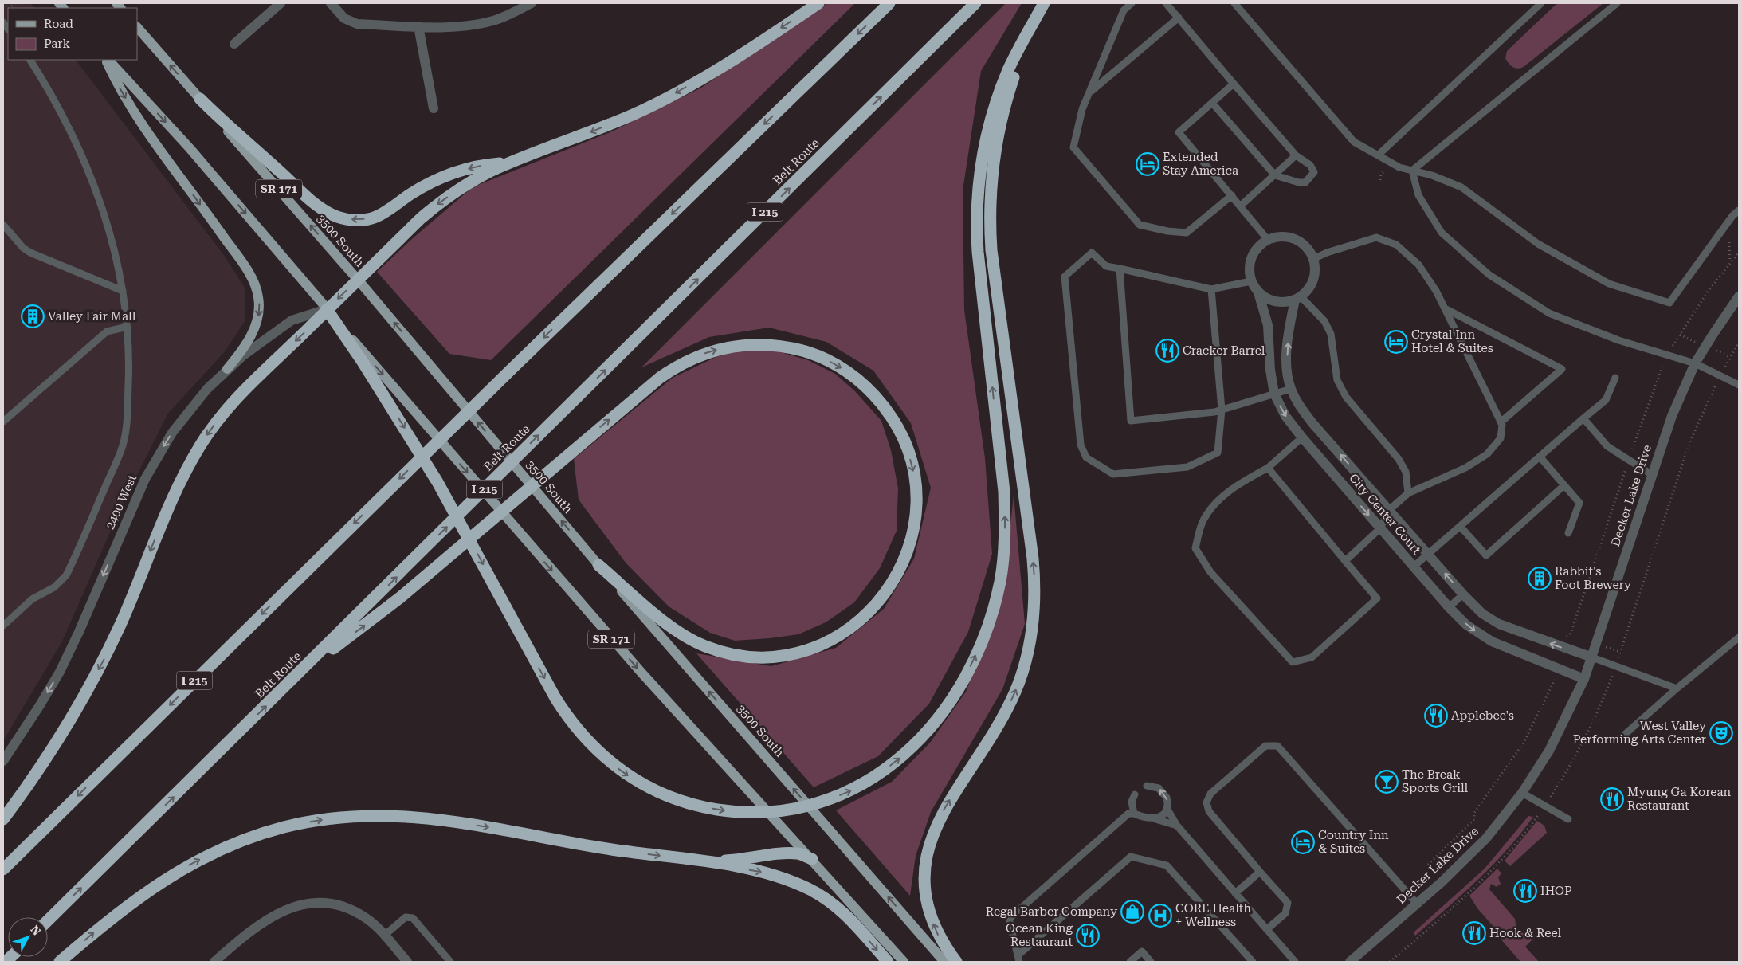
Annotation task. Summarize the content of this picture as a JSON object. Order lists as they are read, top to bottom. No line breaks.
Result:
{"streets":{"highway":["Belt Route","I 215"],"main road":["SR 171","3500 South"],"street":["Decker Lake Drive","2400 West","City Center Court"]},"crossings":[["SR 171","2400 West"],["Decker Lake Drive","City Center Court"]],"one_way":["2400 West"],"places":{"hotel":["Extended Stay America","Crystal Inn Hotel & Suites","Country Inn & Suites"],"building":["Valley Fair Mall","Rabbit's Foot Brewery"],"restaurant":["Cracker Barrel","Applebee's","Myung Ga Korean Restaurant","IHOP","Hook & Reel","Ocean King Restaurant"],"theatre":["West Valley Performing Arts Center"],"bar":["The Break Sports Grill"],"shop":["Regal Barber Company"],"hospital":["CORE Health + Wellness"]},"legend":["Road","Park"],"north":"top right"}
